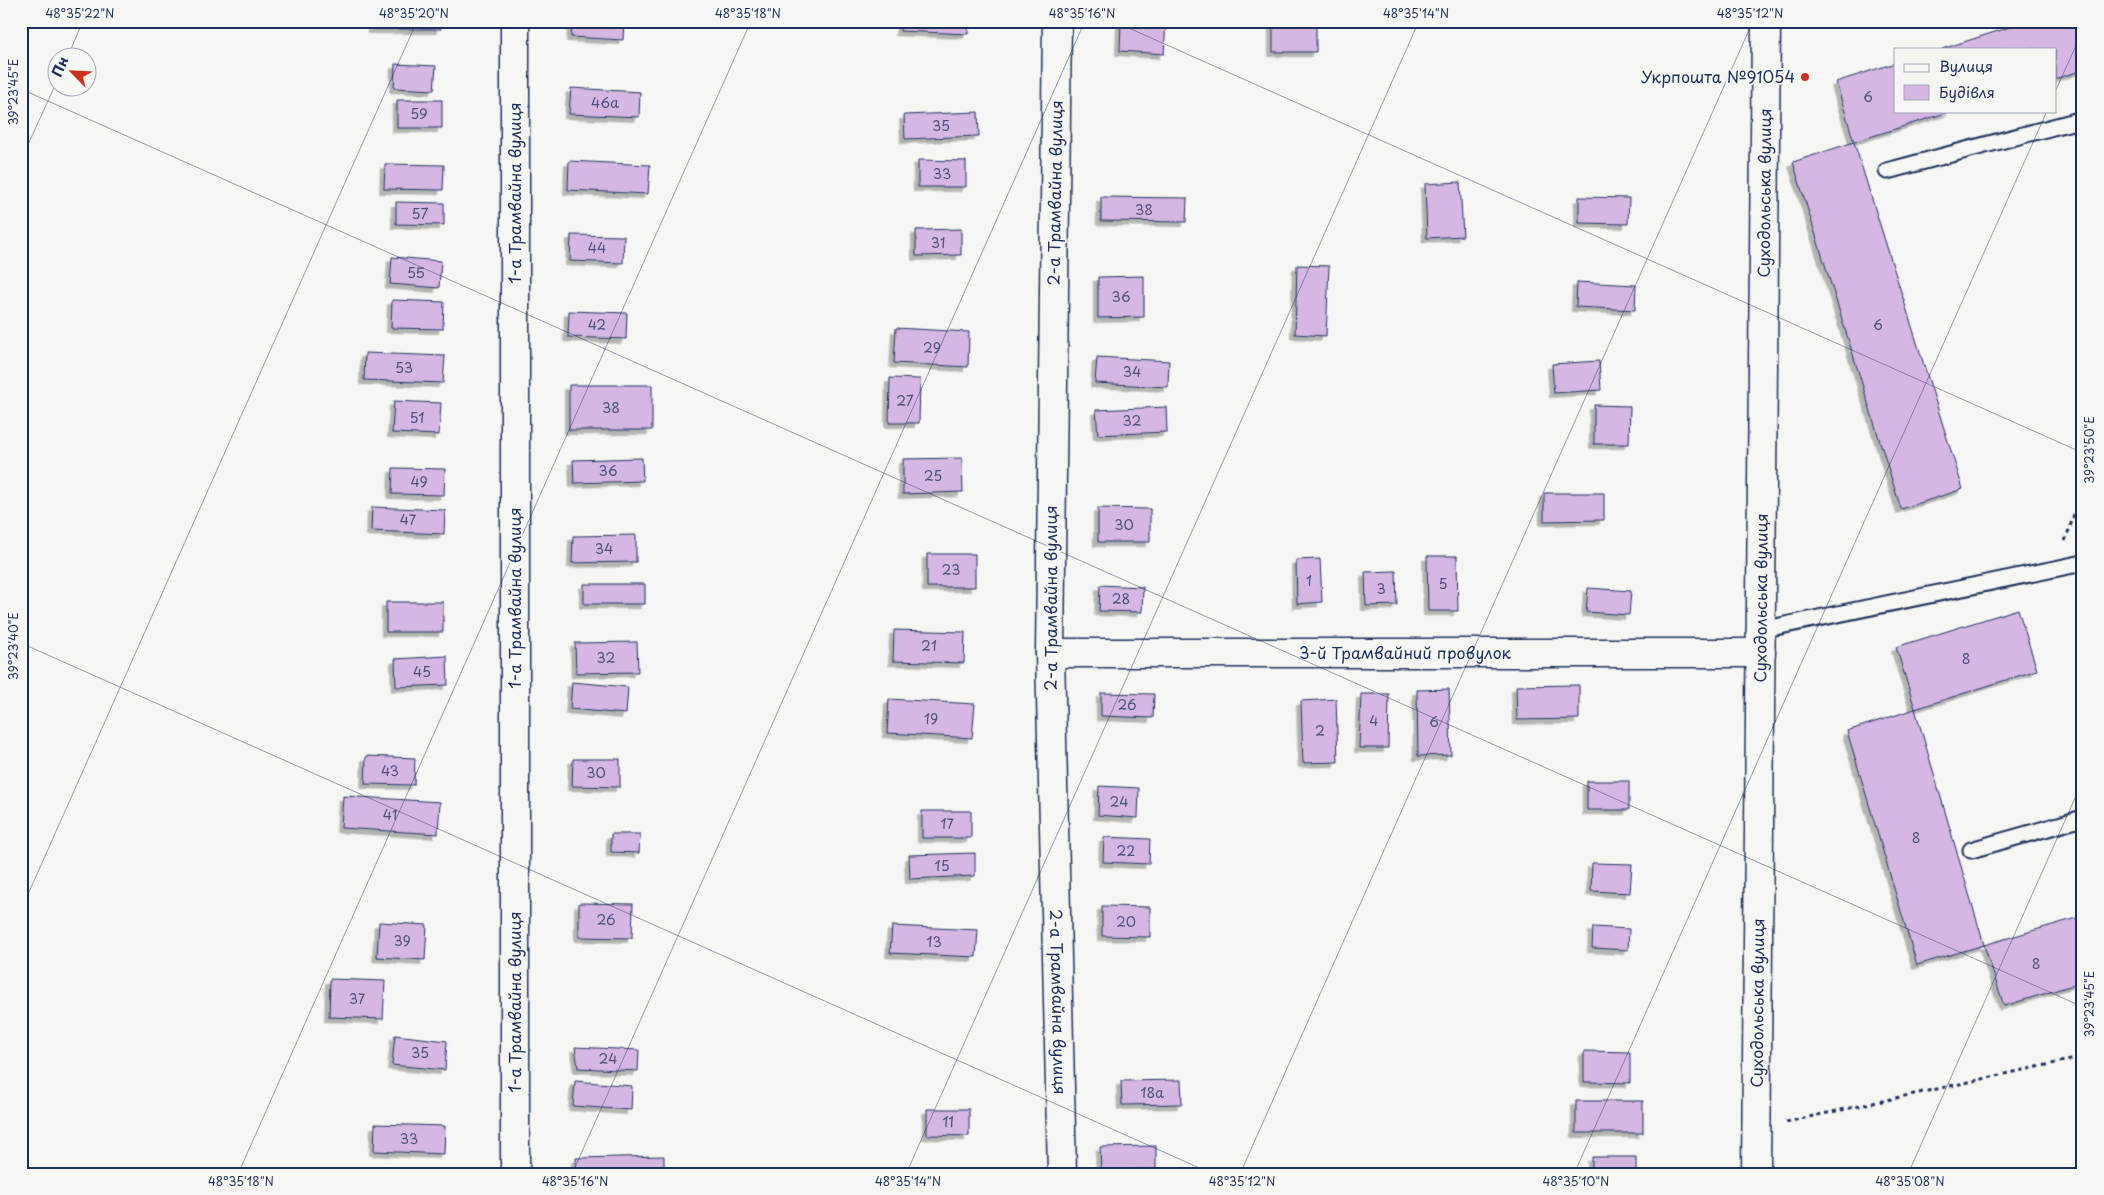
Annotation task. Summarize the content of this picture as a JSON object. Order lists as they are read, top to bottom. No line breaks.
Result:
{"streets":{"street":["1-а Трамвайна вулиця","2-а Трамвайна вулиця","Суходольська вулиця","3-й Трамвайний провулок"]},"crossings":[["2-а Трамвайна вулиця","3-й Трамвайний провулок"],["Суходольська вулиця","3-й Трамвайний провулок"]],"places":["Укрпошта №91054"],"house_numbers":["6","46а","59","35","33","38","57","31","44","55","36","42","6","29","53","34","27","38","51","32","36","25","49","47","30","34","23","1","5","3","28","21","32","8","45","26","19","4","6","2","43","30","24","41","17","8","22","15","26","20","39","13","8","37","35","24","18а","11","33"],"legend":["Вулиця","Будівля"],"north":"top left","coordinates":["48°35'22\"N","48°35'20\"N","48°35'18\"N","48°35'16\"N","48°35'14\"N","48°35'12\"N","39°23'45\"E","39°23'50\"E","39°23'40\"E","48°35'10\"N","48°35'08\"N"]}
